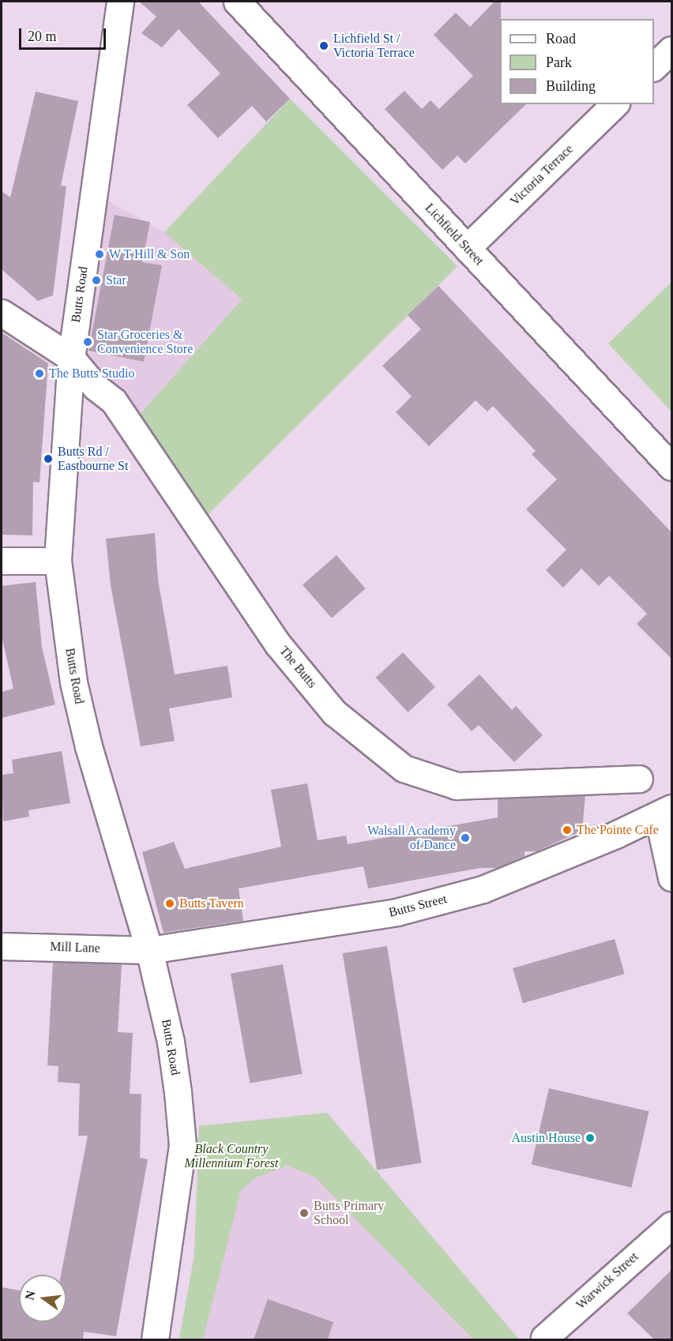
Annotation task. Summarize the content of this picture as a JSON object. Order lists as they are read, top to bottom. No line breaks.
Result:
{"streets":{"main road":["Victoria Terrace","Lichfield Street","Butts Road","The Butts","Butts Street","Mill Lane","Warwick Street"]},"crossings":[["Victoria Terrace","Lichfield Street"],["Butts Road","The Butts"],["Butts Road","Butts Street"],["Butts Road","Mill Lane"],["Butts Street","Mill Lane"]],"parks":["Black Country Millennium Forest"],"places":["Lichfield St / Victoria Terrace","W T Hill & Son","Star","Star Groceries & Convenience Store","The Butts Studio","Butts Rd / Eastbourne St","The Pointe Cafe","Walsall Academy of Dance","Butts Tavern","Austin House","Butts Primary School"],"legend":["Road","Park","Building"],"scale_bar":"20 m","north":"left"}
